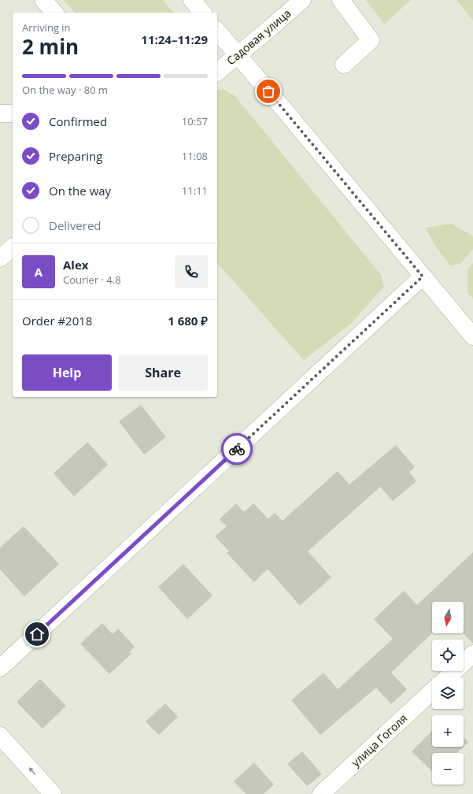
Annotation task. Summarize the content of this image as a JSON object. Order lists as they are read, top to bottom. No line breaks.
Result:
{"streets":{"street":["Садовая улица","улица Гоголя"]},"north":"bottom","page":{"heading":["2 min","Arriving in","11:24–11:29"],"panel":["Alex","Courier · 4.8","Order #2018","1 680 ₽"],"bar":"On the way · 80 m","list":[["Confirmed","10:57"],["Preparing","11:08"],["On the way","11:11"],"Delivered"],"round":"A","buttons":["Help","Share"],"map_buttons":["+","−"]}}
